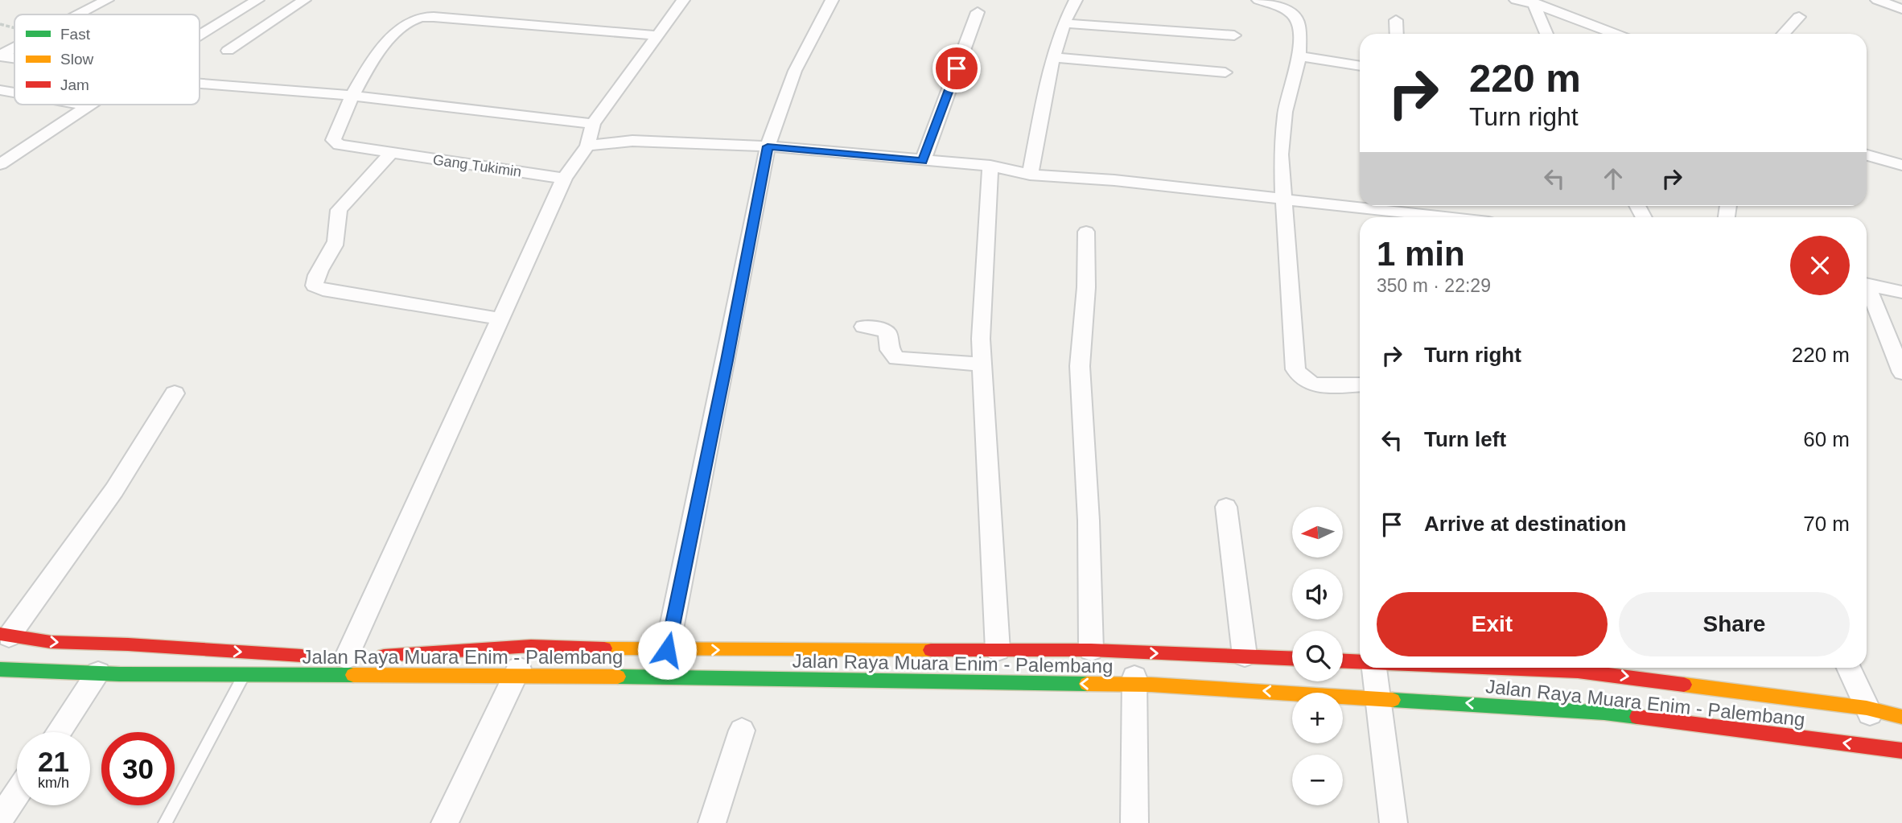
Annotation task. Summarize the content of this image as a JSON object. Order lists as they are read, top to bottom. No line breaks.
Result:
{"streets":{"main road":["Jalan Raya Muara Enim - Palembang"],"street":["Gang Tukimin"]},"legend":["Fast","Slow","Jam"],"north":"left","page":{"turn":["220 m","Turn right"],"heading":["1 min","350 m · 22:29"],"list":[{"name":"Turn right","value":"220 m"},{"name":"Turn left","value":"60 m"},{"name":"Arrive at destination","value":"70 m"}],"map_buttons":["+","−"],"buttons":["Exit","Share"],"speed":"21 km/h","limit":"30"}}
